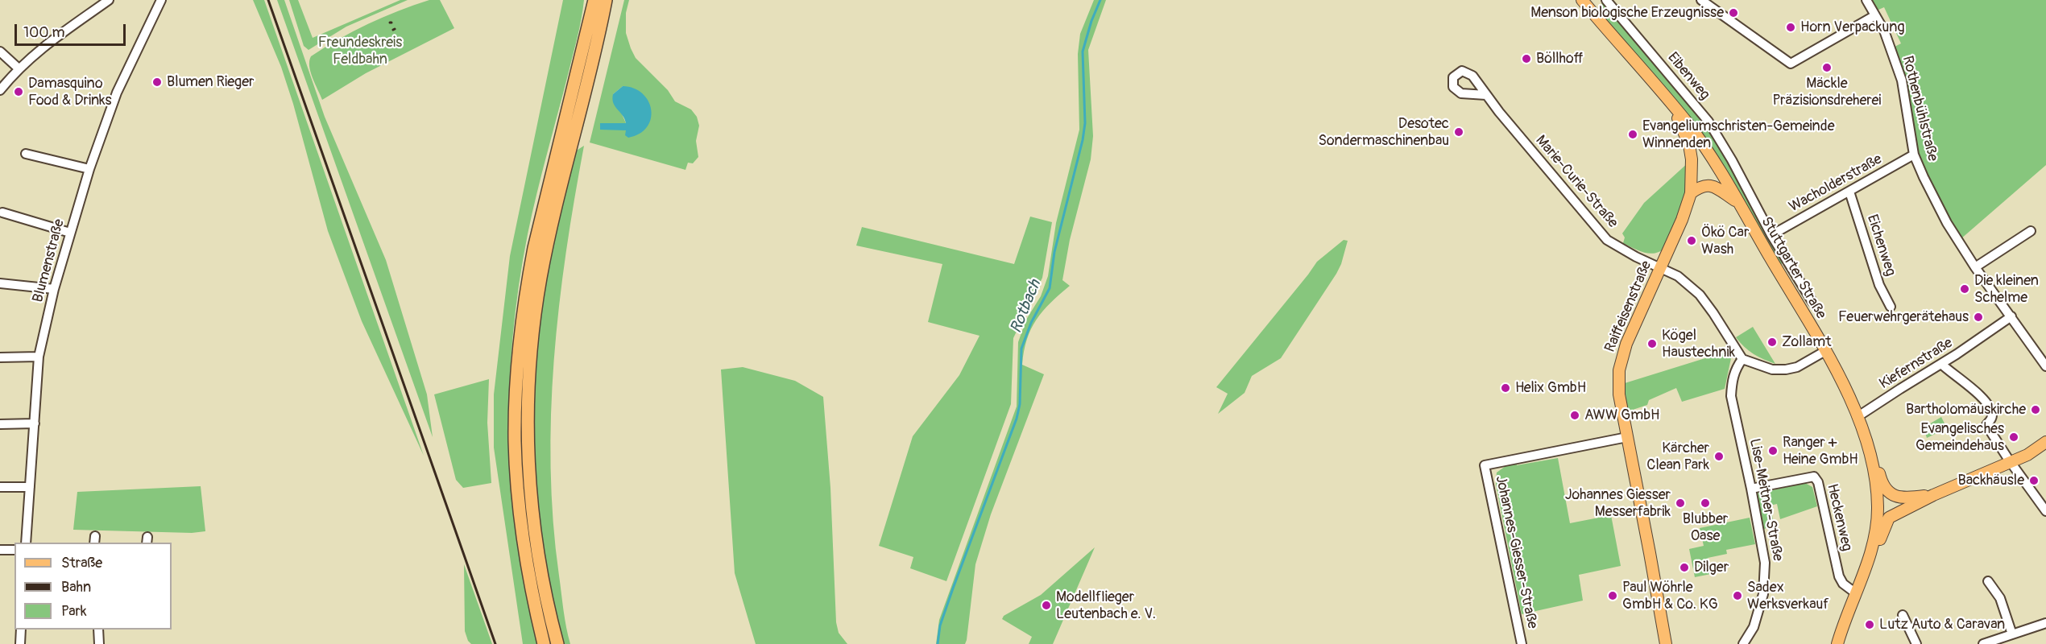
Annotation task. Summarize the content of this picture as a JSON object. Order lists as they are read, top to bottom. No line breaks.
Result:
{"streets":{"main road":["Stuttgarter Straße","Raiffeisenstraße"],"street":["Eibenweg","Rothenbühlstraße","Marie-Curie-Straße","Wacholderstraße","Eichenweg","Blumenstraße","Kiefernstraße","Lise-Meitner-Straße","Heckenweg","Johannes-Giesser-Straße"]},"crossings":[["Eibenweg","Wacholderstraße"],["Rothenbühlstraße","Wacholderstraße"],["Rothenbühlstraße","Kiefernstraße"],["Marie-Curie-Straße","Raiffeisenstraße"],["Marie-Curie-Straße","Lise-Meitner-Straße"],["Wacholderstraße","Eichenweg"],["Stuttgarter Straße","Raiffeisenstraße"],["Stuttgarter Straße","Kiefernstraße"],["Stuttgarter Straße","Heckenweg"],["Raiffeisenstraße","Johannes-Giesser-Straße"],["Lise-Meitner-Straße","Heckenweg"]],"water":["Rotbach"],"parks":["Freundeskreis Feldbahn"],"places":["Menson biologische Erzeugnisse","Horn Verpackung","Böllhoff","Mäckle Präzisionsdreherei","Blumen Rieger","Damasquino Food & Drinks","Desotec Sondermaschinenbau","Evangeliumschristen-Gemeinde Winnenden","Ökö Car Wash","Die kleinen Schelme","Feuerwehrgerätehaus","Zollamt","Kögel Haustechnik","Helix GmbH","Bartholomäuskirche","AWW GmbH","Evangelisches Gemeindehaus","Ranger + Heine GmbH","Kärcher Clean Park","Backhäusle","Johannes Giesser Messerfabrik","Blubber Oase","Dilger","Paul Wöhrle GmbH & Co. KG","Sadex Werksverkauf","Modellflieger Leutenbach e. V.","Lutz Auto & Caravan"],"legend":["Straße","Bahn","Park"],"scale_bar":"100 m"}
